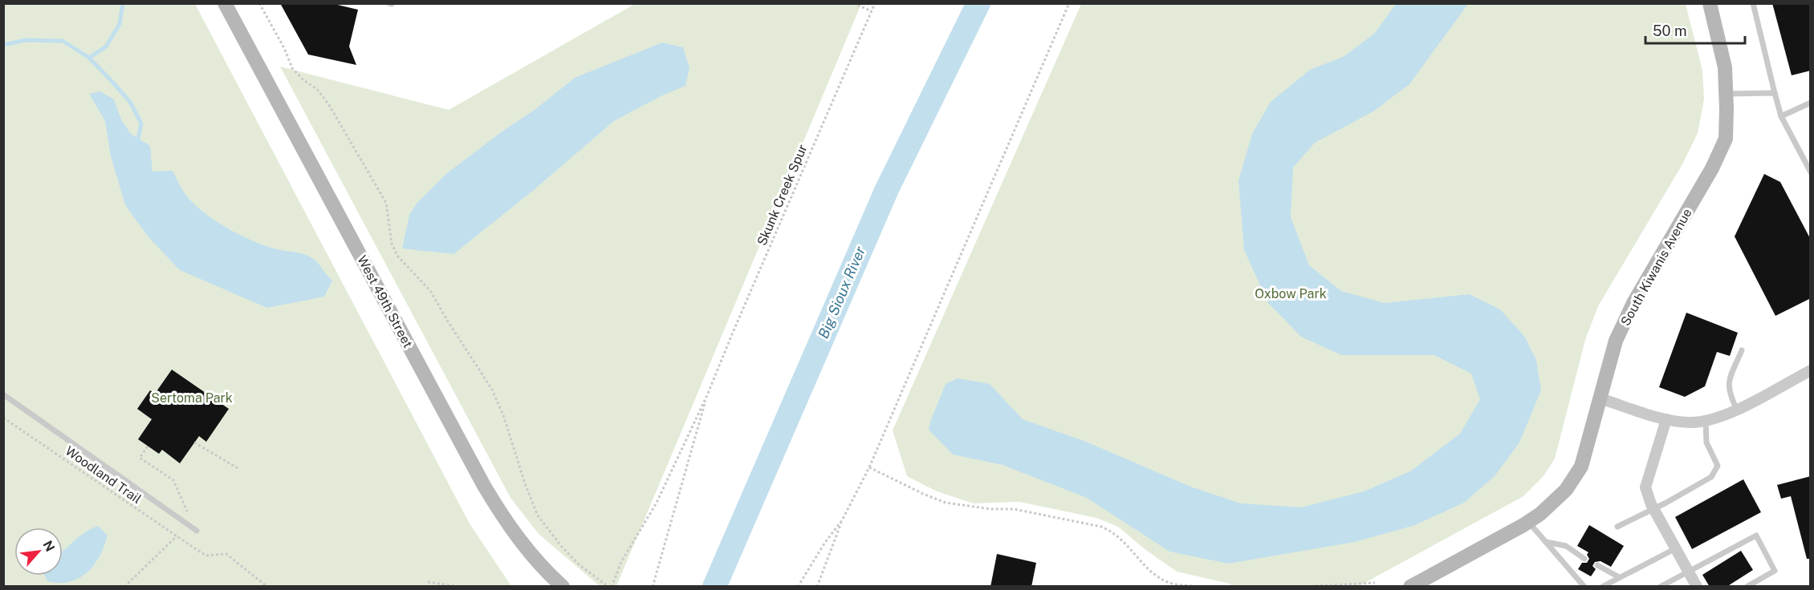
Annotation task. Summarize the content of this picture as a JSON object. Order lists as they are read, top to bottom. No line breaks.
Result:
{"streets":{"street":["South Kiwanis Avenue","West 49th Street"],"path":["Skunk Creek Spur","Woodland Trail"]},"water":["Big Sioux River"],"parks":["Oxbow Park","Sertoma Park"],"scale_bar":"50 m","north":"top right"}
